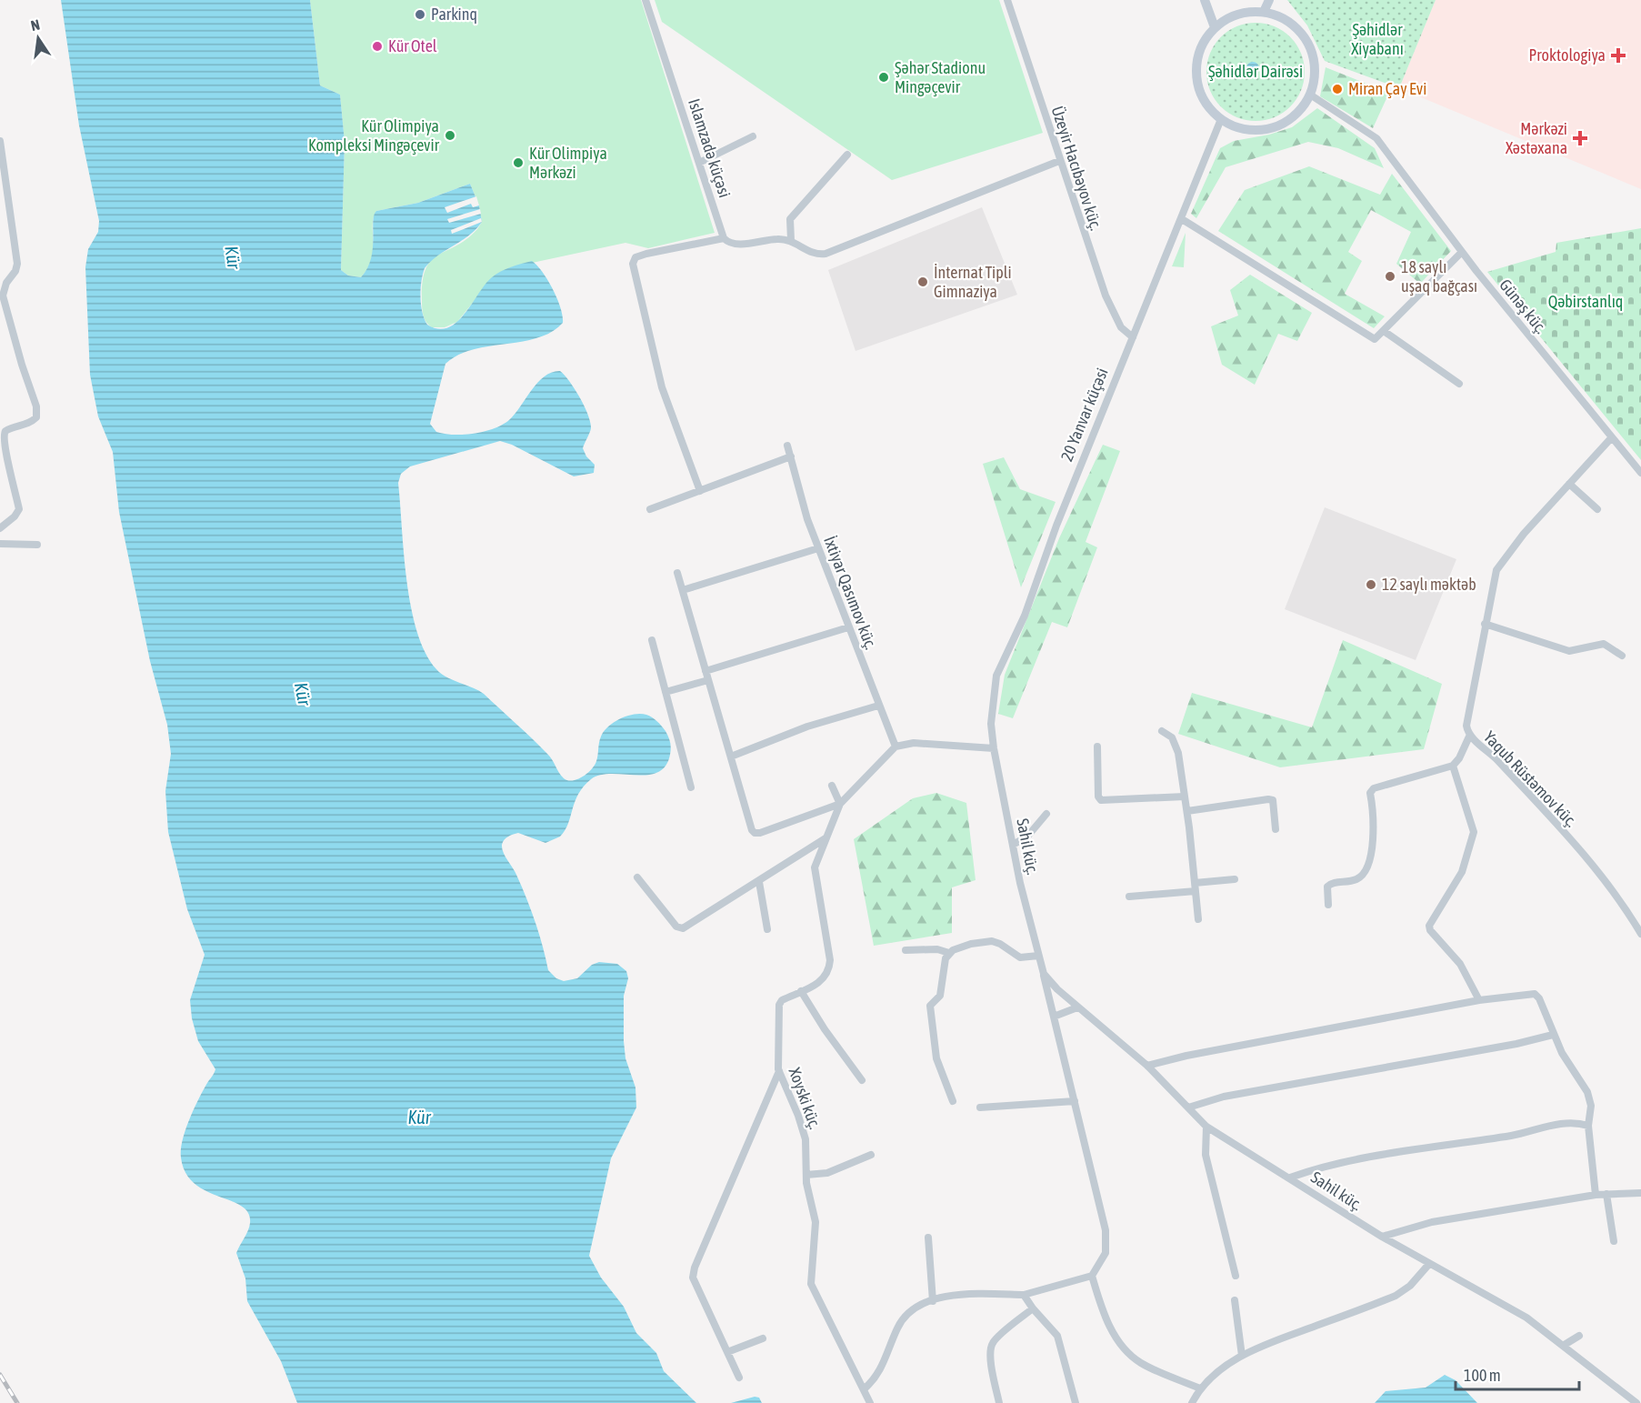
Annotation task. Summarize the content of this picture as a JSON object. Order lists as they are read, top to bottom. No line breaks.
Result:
{"streets":{"street":["Islamzadə küçəsi","Üzeyir Hacıbəyov küç.","Günəş küç.","20 Yanvar küçəsi","İxtiyar Qasımov küç.","Yaqub Rüstəmov küç.","Sahil küç.","Xoyski küç."]},"crossings":[["Üzeyir Hacıbəyov küç.","20 Yanvar küçəsi"],["Günəş küç.","20 Yanvar küçəsi"],["Günəş küç.","Yaqub Rüstəmov küç."],["20 Yanvar küçəsi","Sahil küç."],["İxtiyar Qasımov küç.","Xoyski küç."]],"water":["Kür"],"parks":["Şəhidlər Xiyabanı","Şəhidlər Dairəsi","Qəbirstanlıq"],"places":{"other":["Parkinq","Kür Otel","Şəhər Stadionu Mingəçevir","Miran Çay Evi","Kür Olimpiya Kompleksi Mingəçevir","Kür Olimpiya Mərkəzi","18 saylı uşaq bağçası","İnternat Tipli Gimnaziya","12 saylı məktəb"],"health":["Proktologiya","Mərkəzi Xəstəxana"]},"scale_bar":"100 m","north":"top"}
